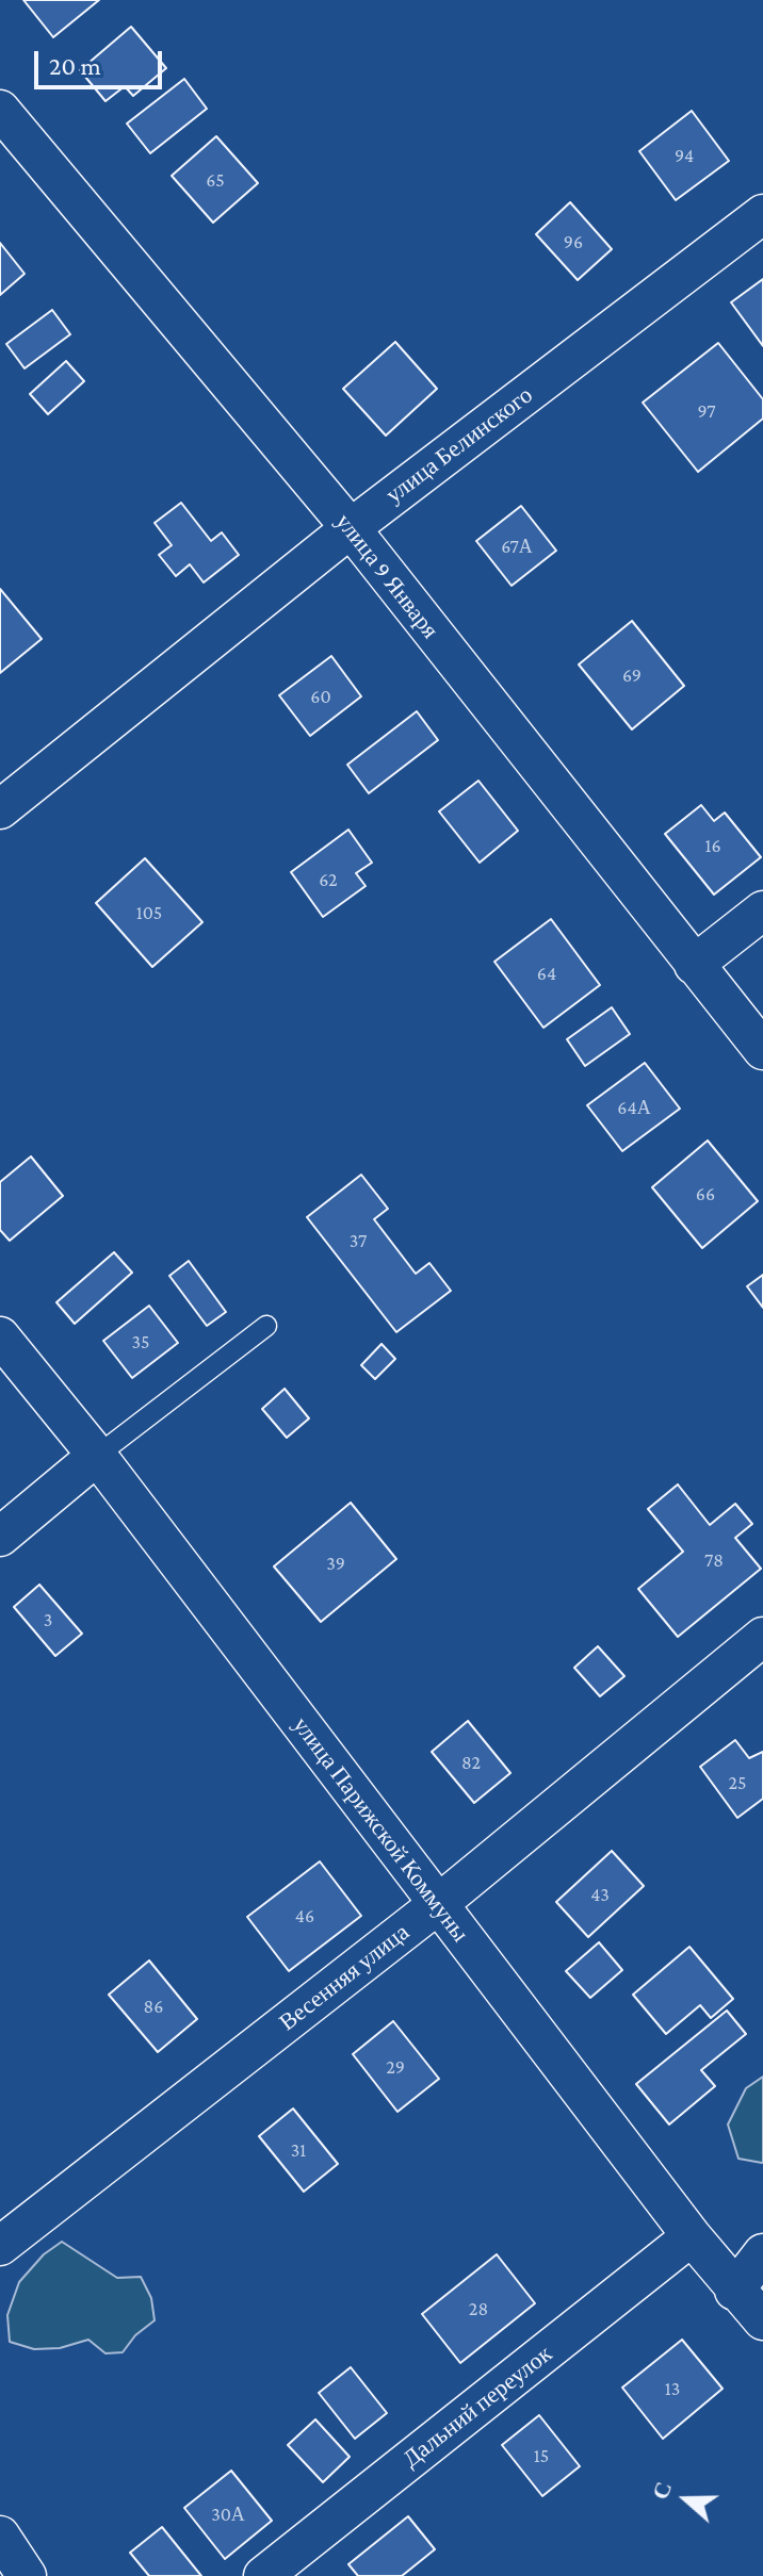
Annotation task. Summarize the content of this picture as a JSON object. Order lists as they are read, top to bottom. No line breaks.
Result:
{"streets":{"street":["улица Белинского","улица 9 Января","улица Парижской Коммуны","Весенняя улица","Дальний переулок"]},"crossings":[["улица Белинского","улица 9 Января"],["улица Парижской Коммуны","Весенняя улица"],["улица Парижской Коммуны","Дальний переулок"]],"house_numbers":["94","65","96","97","67А","69","60","16","62","105","64","64А","66","37","35","78","39","3","82","25","43","46","86","29","31","28","13","15","30А"],"scale_bar":"20 m","north":"left"}
